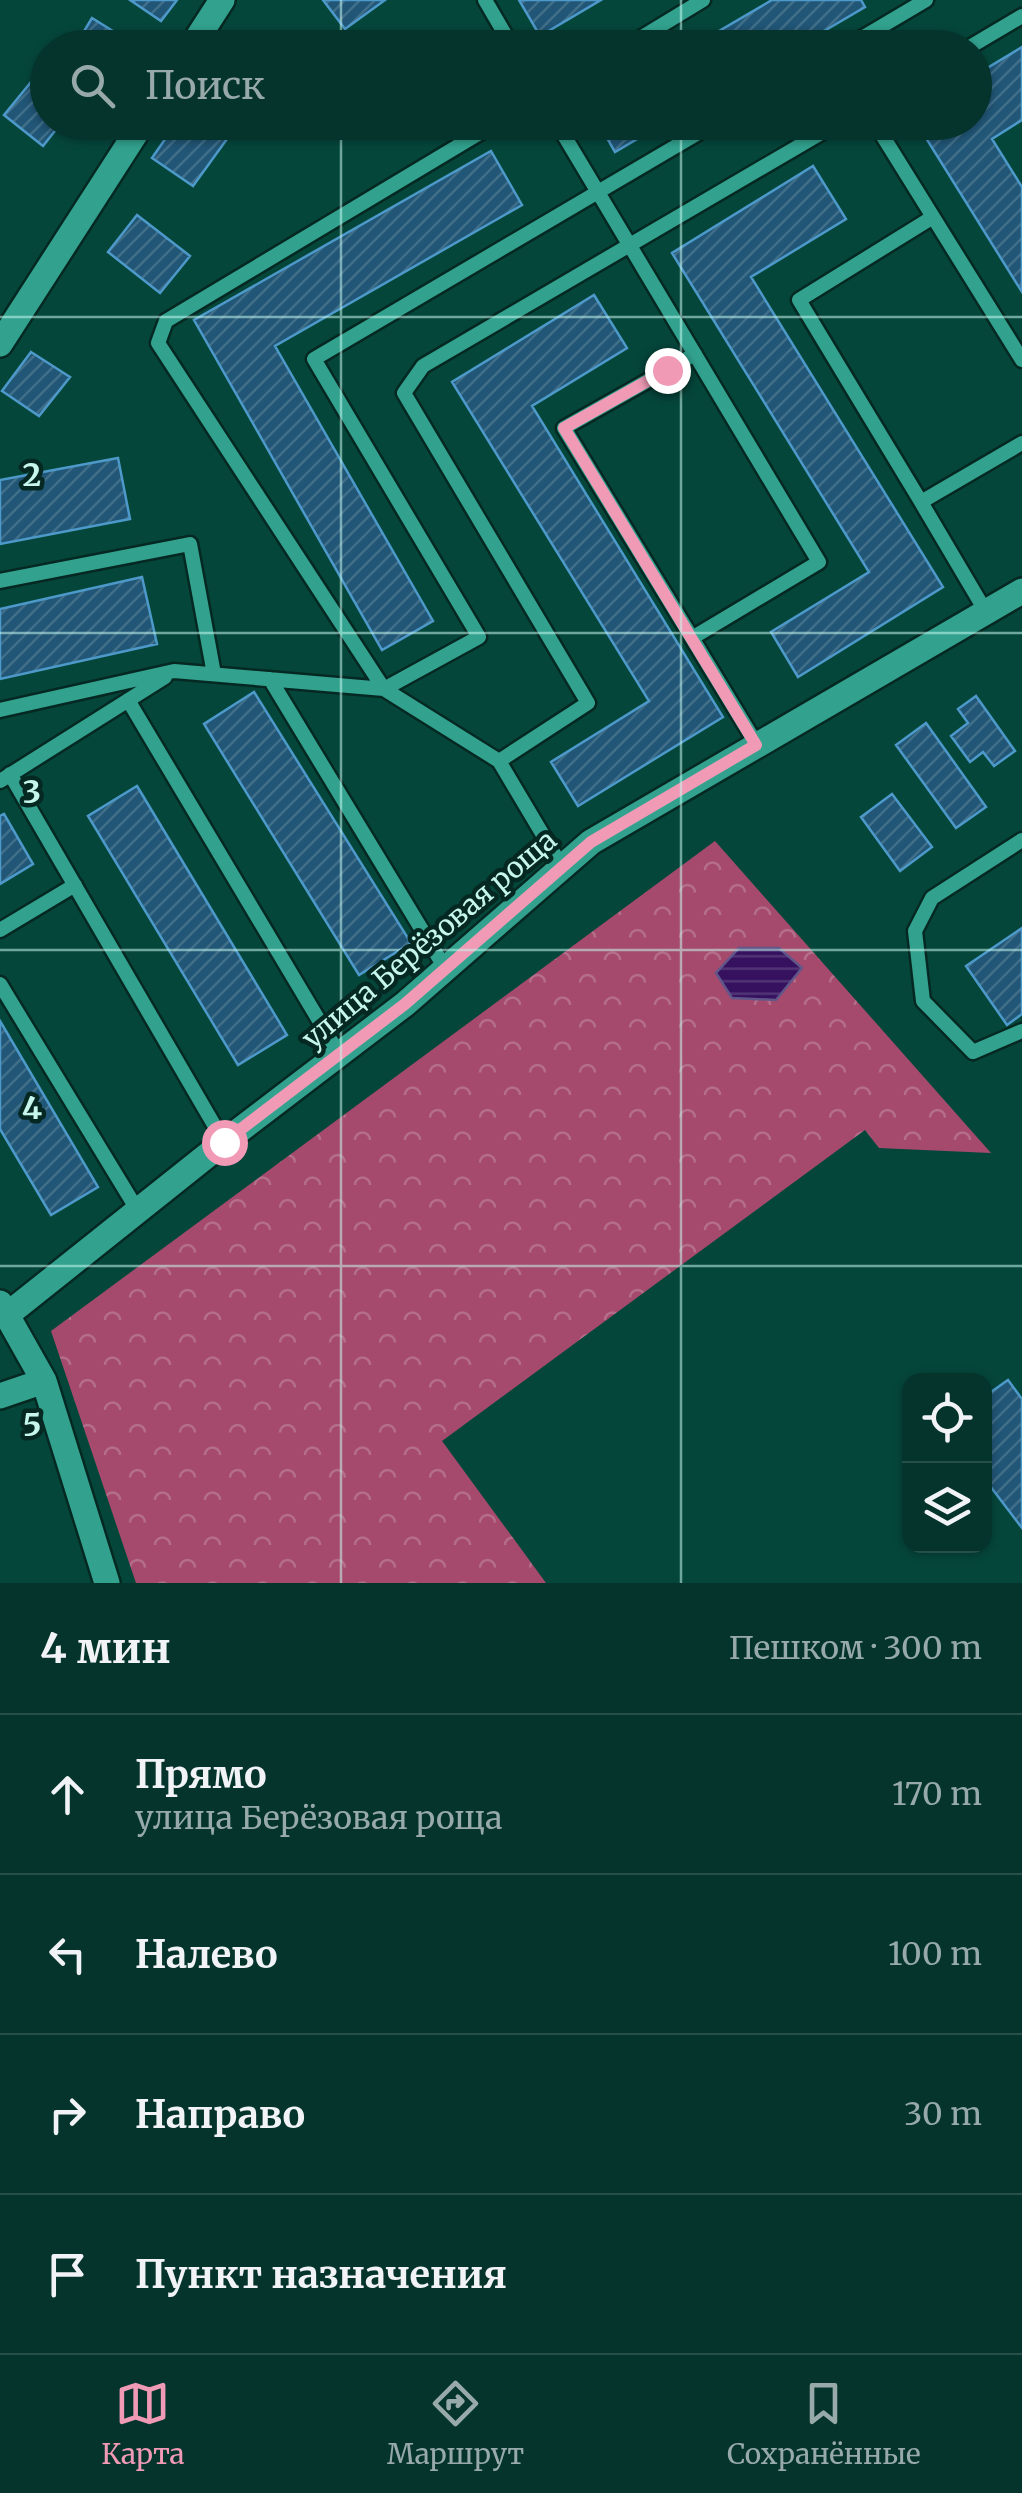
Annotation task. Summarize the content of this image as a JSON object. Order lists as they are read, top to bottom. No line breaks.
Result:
{"streets":{"street":["улица Берёзовая роща"]},"page":{"search":"Поиск","heading":["4 мин","Пешком · 300 m"],"list":[["Прямо","улица Берёзовая роща","170 m"],["Налево","100 m"],["Направо","30 m"],"Пункт назначения"],"nav":["Карта","Маршрут","Сохранённые"]},"grid":{"rows":["2","3","4","5"]}}
